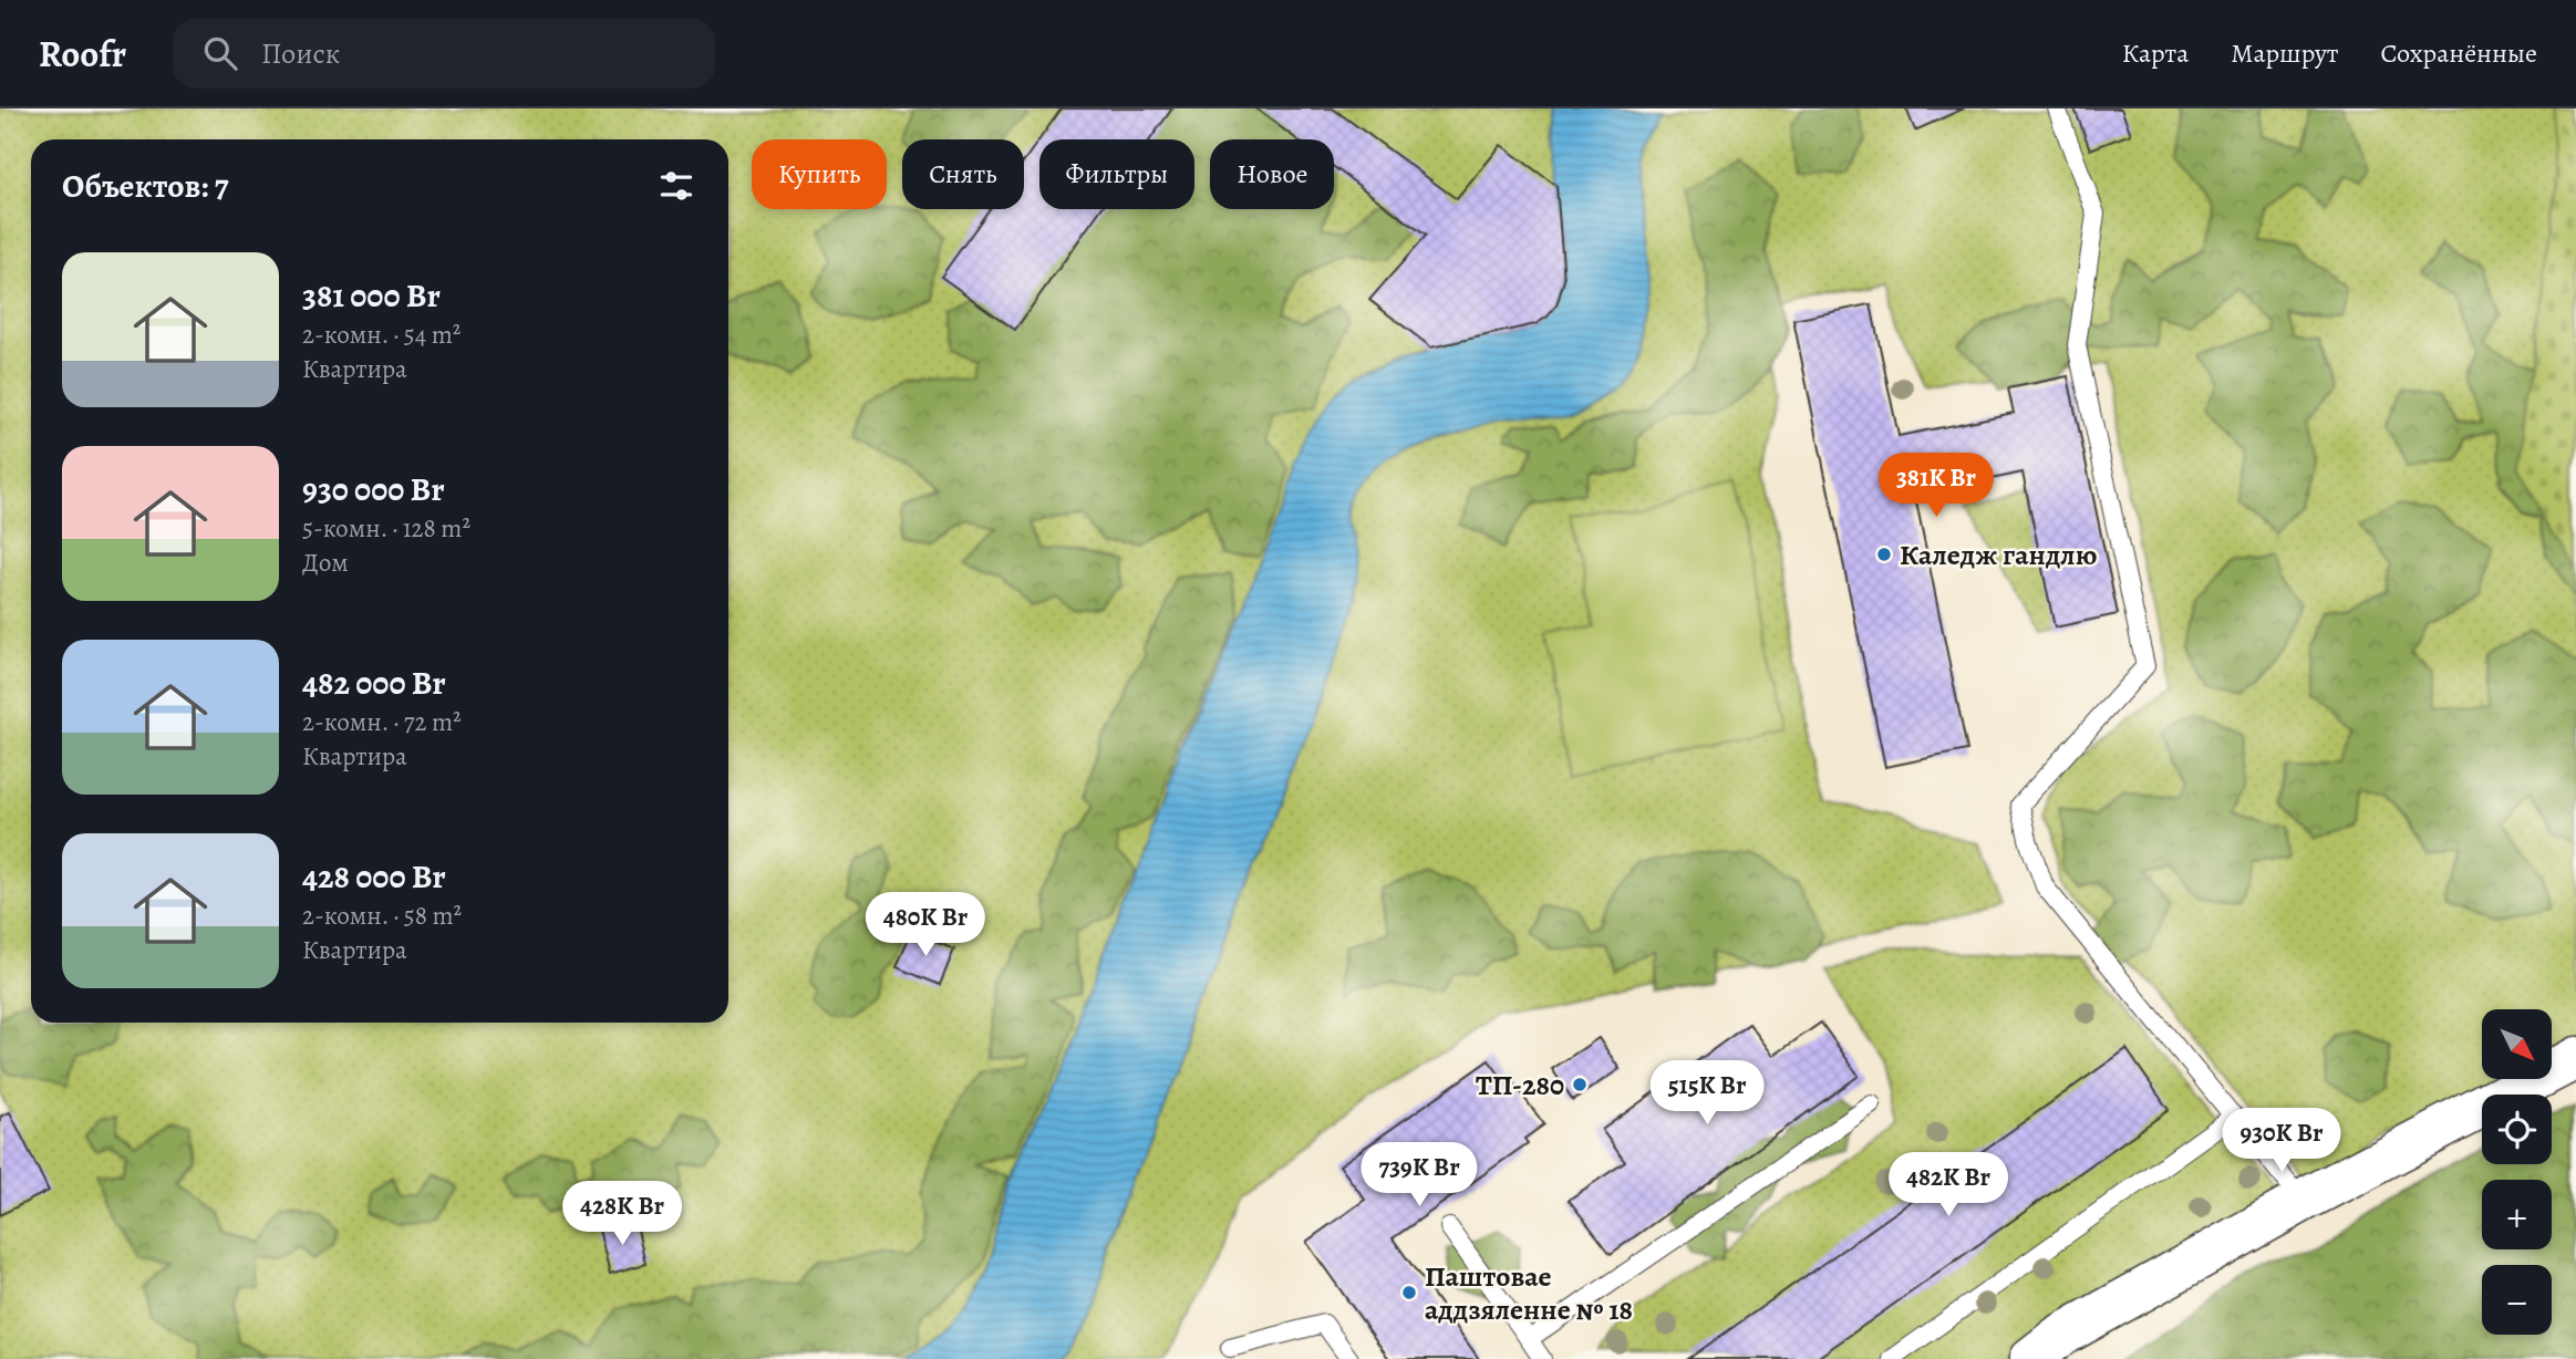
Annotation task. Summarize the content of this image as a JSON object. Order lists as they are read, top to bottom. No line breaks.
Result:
{"places":["Каледж гандлю","ТП-280","Паштовае аддзяленне № 18"],"north":"bottom right","page":{"header":"Roofr","search":"Поиск","nav":["Карта","Маршрут","Сохранённые"],"chip":["Купить","Снять","Фильтры","Новое"],"heading":"Объектов: 7","list":[{"name":"381 000 Br","note":"2-комн. · 54 m² · Квартира"},{"name":"930 000 Br","note":"5-комн. · 128 m² · Дом"},{"name":"482 000 Br","note":"2-комн. · 72 m² · Квартира"},{"name":"428 000 Br","note":"2-комн. · 58 m² · Квартира"}],"price":["381K Br","480K Br","515K Br","930K Br","739K Br","482K Br","428K Br"],"map_buttons":["+","−"]}}
